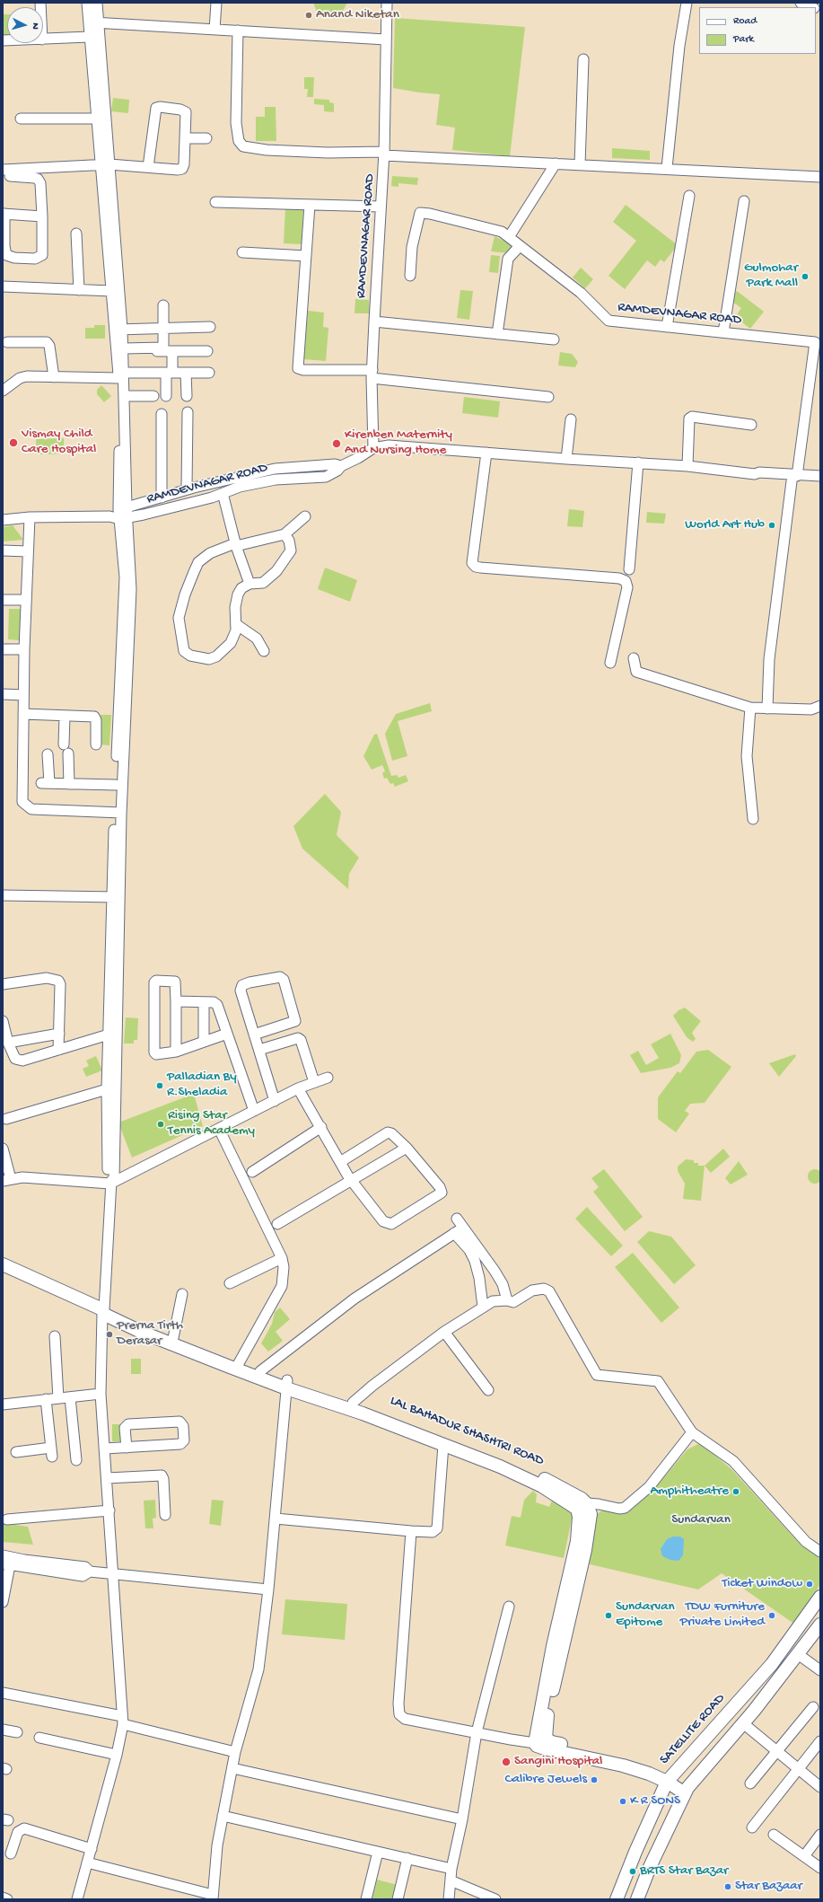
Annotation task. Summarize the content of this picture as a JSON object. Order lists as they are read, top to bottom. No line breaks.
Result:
{"streets":{"main road":["LAL BAHADUR SHASHTRI ROAD","SATELLITE ROAD"],"street":["RAMDEVNAGAR ROAD"]},"parks":["Sundarvan"],"places":["Anand Niketan","Gulmohar Park Mall","Vismay Child Care Hospital","Kirenben Maternity And Nursing Home","World Art Hub","Palladian By R.Sheladia","Rising Star Tennis Academy","Prerna Tirth Derasar","Amphitheatre","Ticket Window","Sundarvan Epitome","TDW Furniture Private Limited","Sangini Hospital","Calibre Jewels","K R SONS","BRTS Star Bazar","Star Bazaar"],"legend":["Road","Park"],"north":"right"}
